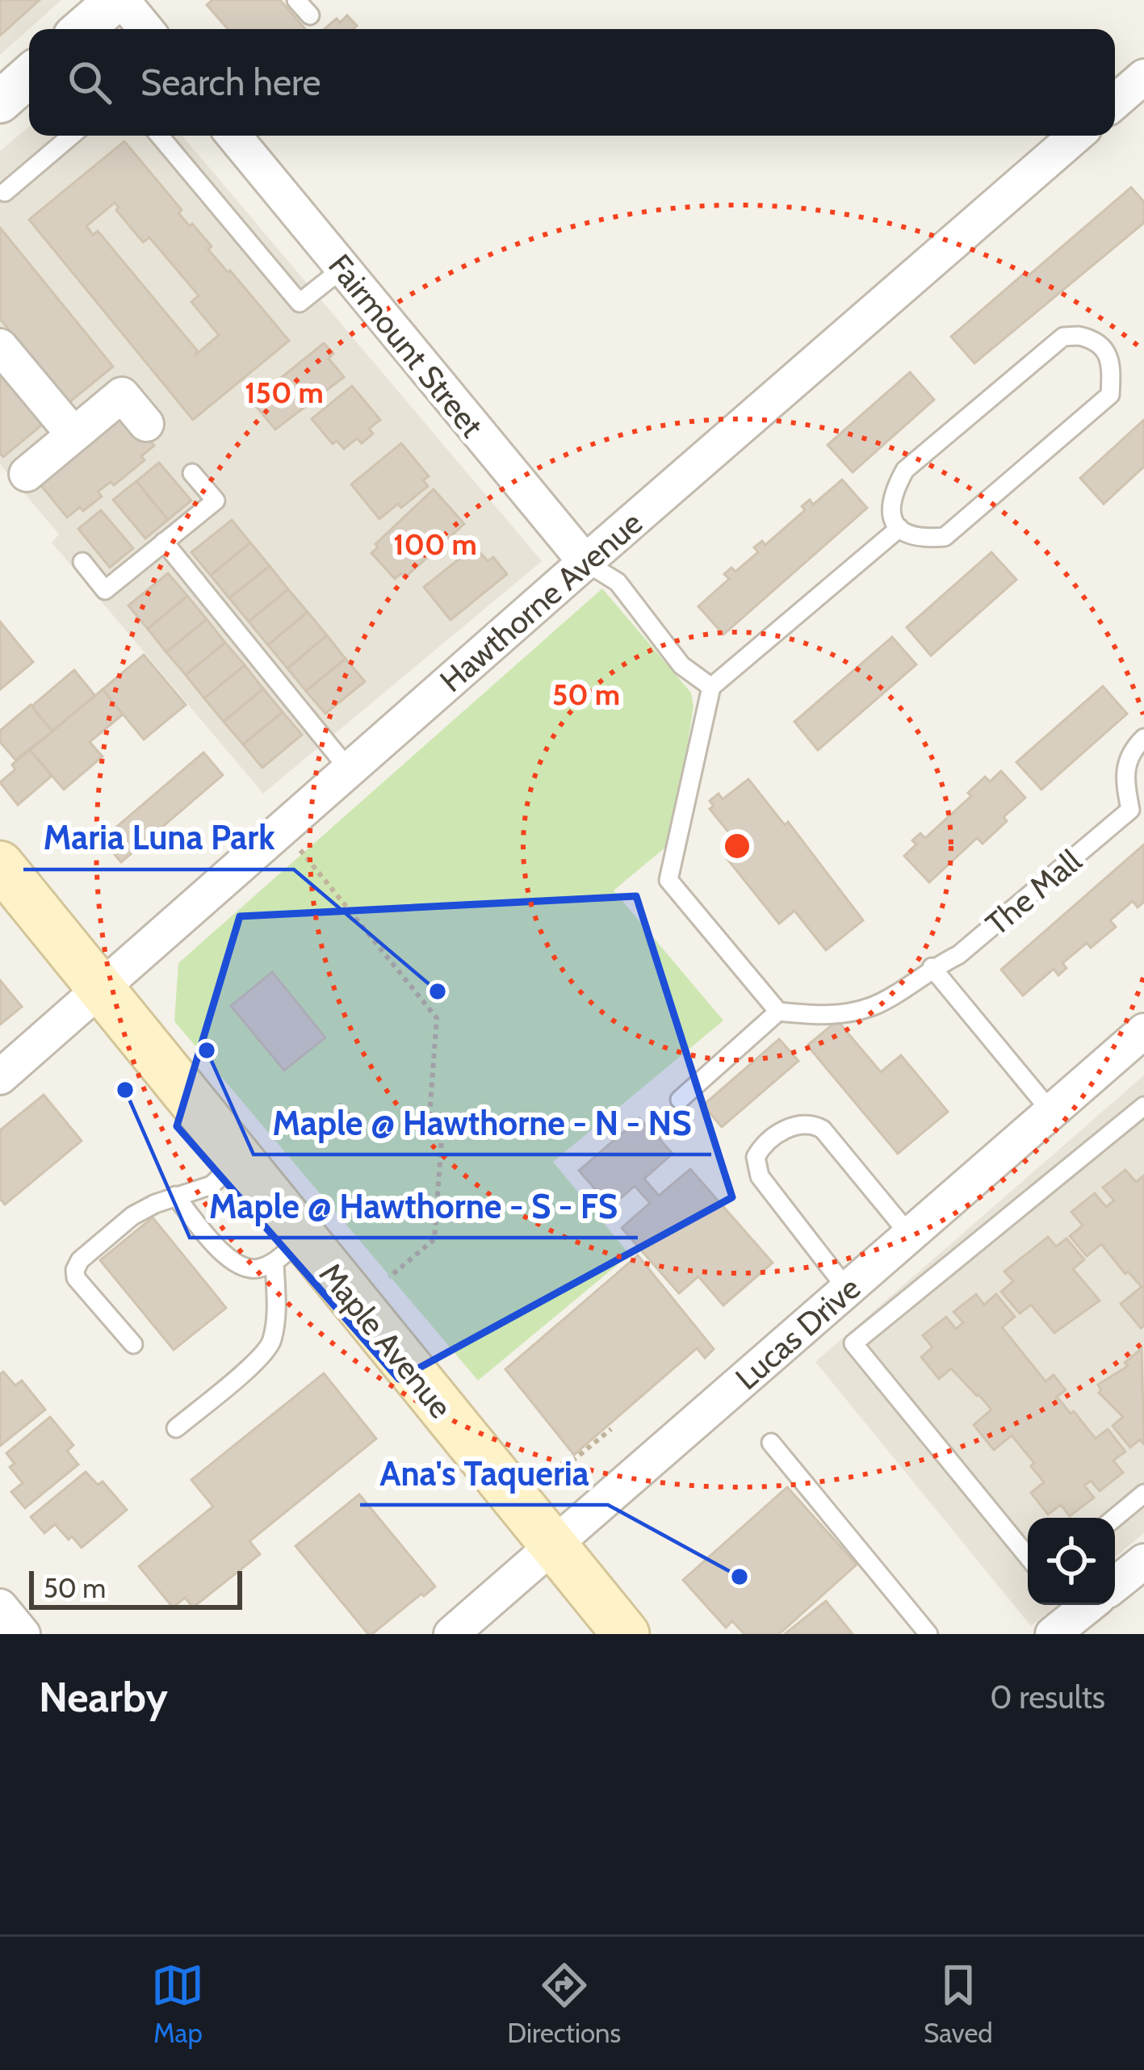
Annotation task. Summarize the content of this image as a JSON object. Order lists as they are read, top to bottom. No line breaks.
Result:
{"streets":{"main road":["Maple Avenue"],"street":["Fairmount Street","Hawthorne Avenue","Lucas Drive"],"lane":["The Mall"]},"crossings":[["Fairmount Street","Hawthorne Avenue"],["Hawthorne Avenue","Maple Avenue"],["Lucas Drive","Maple Avenue"]],"places":["Maria Luna Park","Maple @ Hawthorne - N - NS","Maple @ Hawthorne - S - FS","Ana's Taqueria"],"scale_bar":"50 m","page":{"search":"Search here","scale":"50 m","heading":["Nearby","0 results"],"nav":["Map","Directions","Saved"]},"rings":["150 m","100 m","50 m"]}
